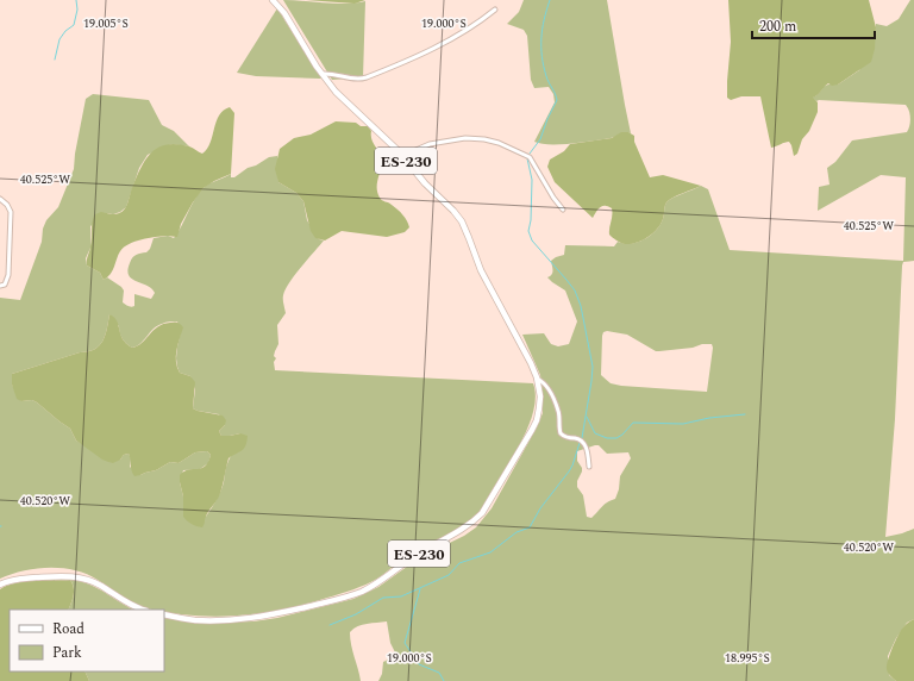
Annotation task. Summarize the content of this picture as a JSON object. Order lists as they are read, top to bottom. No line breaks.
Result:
{"streets":{"main road":["ES-230"]},"legend":["Road","Park"],"scale_bar":"200 m","coordinates":["19.005°S","19.000°S","40.525°W","40.520°W","18.995°S"]}
